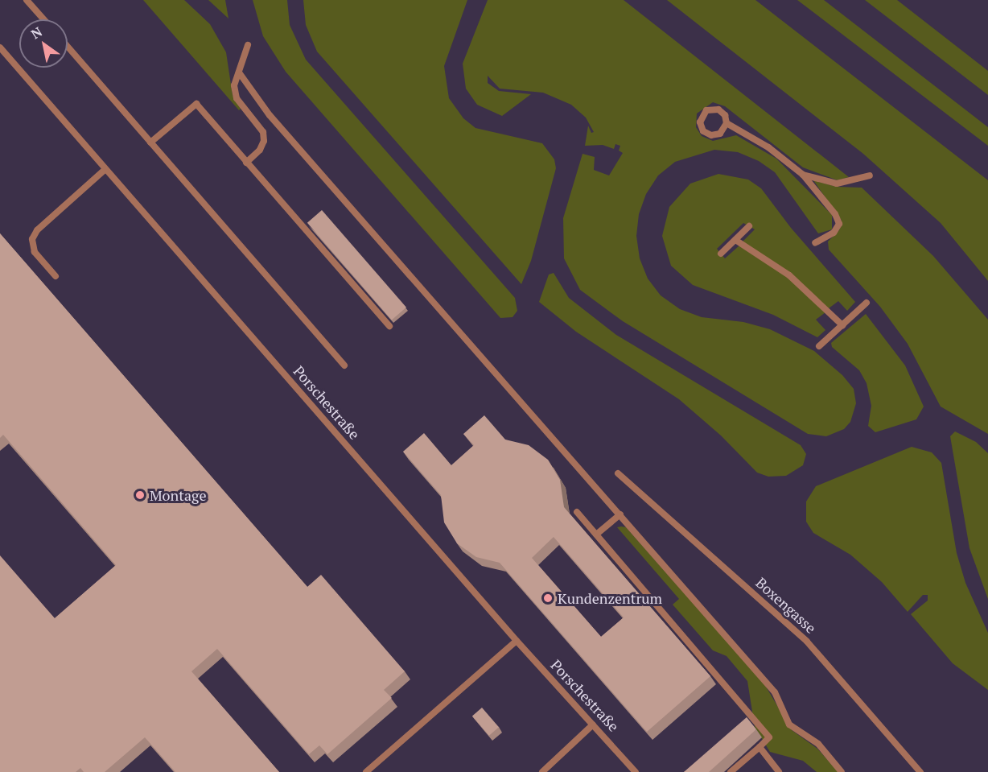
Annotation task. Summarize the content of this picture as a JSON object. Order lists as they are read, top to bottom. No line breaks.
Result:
{"streets":{"lane":["Porschestraße","Boxengasse"]},"places":["Montage","Kundenzentrum"],"north":"top left"}
